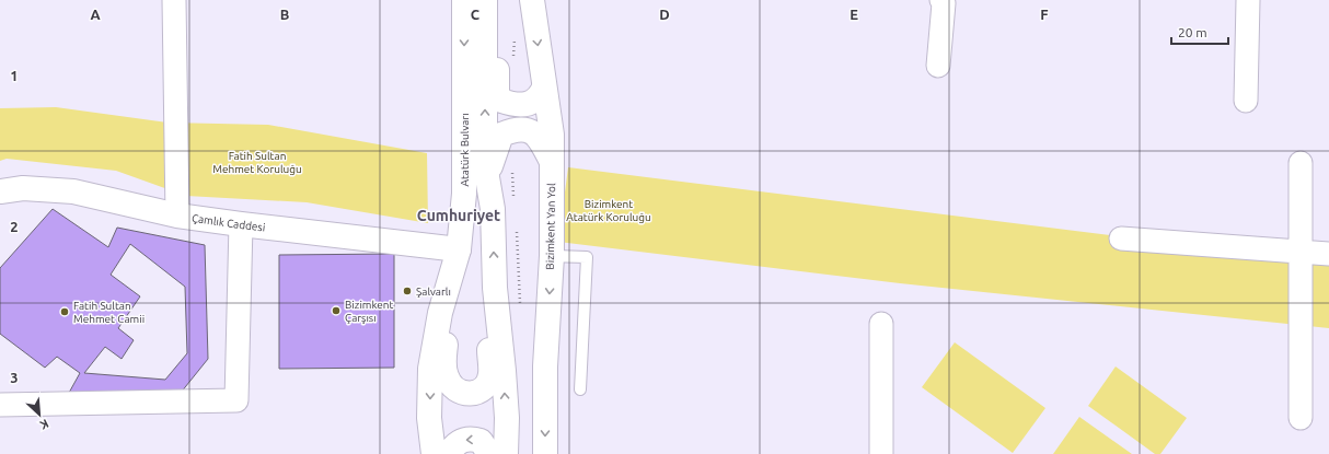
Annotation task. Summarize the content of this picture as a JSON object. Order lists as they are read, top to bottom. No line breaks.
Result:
{"streets":{"main road":["Atatürk Bulvarı","Çamlık Caddesi","Bizimkent Yan Yol"]},"crossings":[["Atatürk Bulvarı","Çamlık Caddesi"]],"one_way":["Bizimkent Yan Yol"],"districts":["Cumhuriyet"],"parks":["Fatih Sultan Mehmet Koruluğu","Bizimkent Atatürk Koruluğu"],"places":["Şalvarlı","Bizimkent Çarşısı","Fatih Sultan Mehmet Camii"],"scale_bar":"20 m","north":"bottom right","grid":{"columns":["A","B","C","D","E","F"],"rows":["1","2","3"]}}
